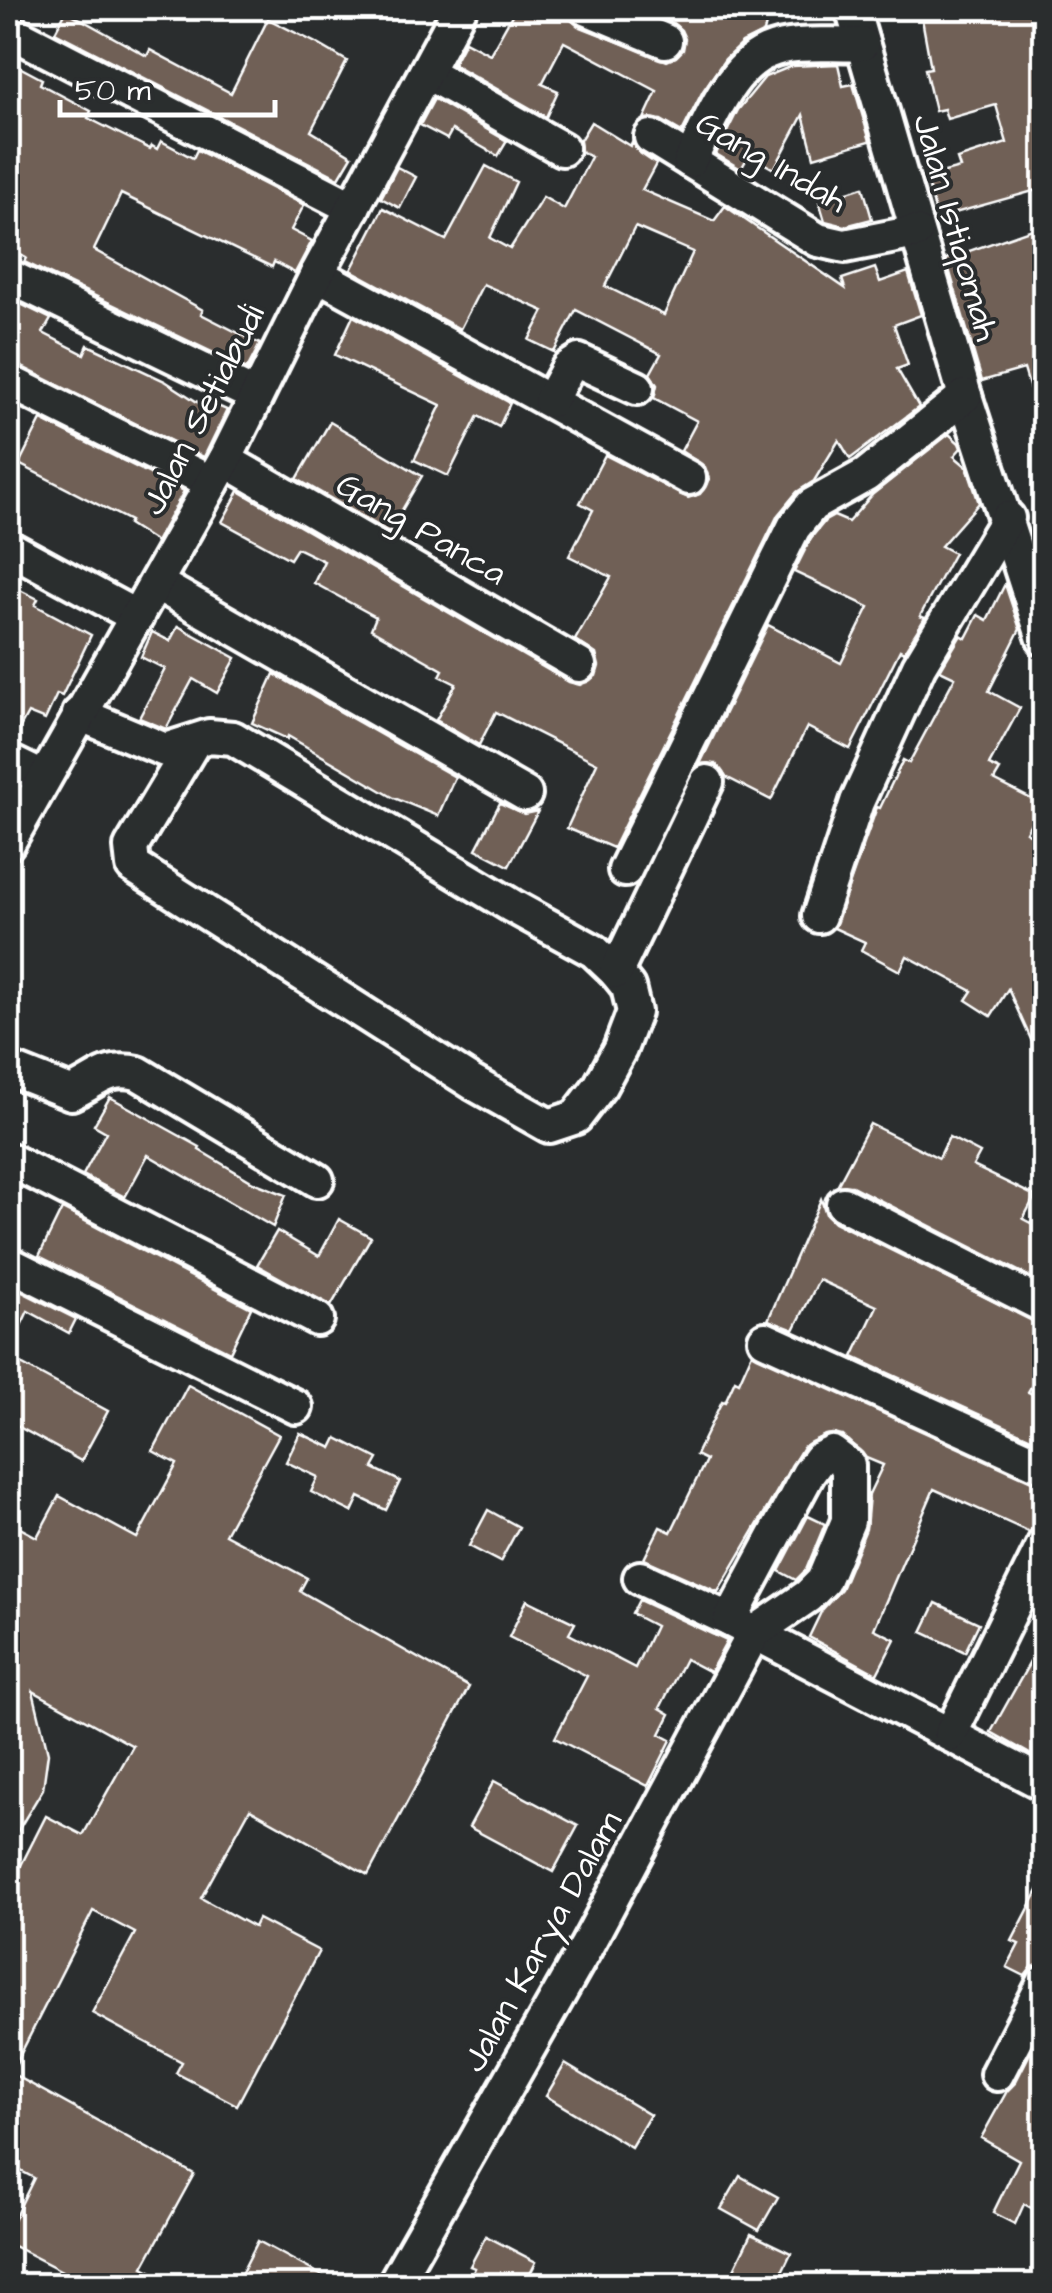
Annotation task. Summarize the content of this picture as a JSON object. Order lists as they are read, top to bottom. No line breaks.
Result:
{"streets":{"street":["Gang Indah","Jalan Istiqomah","Jalan Setiabudi","Gang Panca","Jalan Karya Dalam"]},"crossings":[["Gang Indah","Jalan Istiqomah"],["Jalan Setiabudi","Gang Panca"]],"scale_bar":"50 m"}
